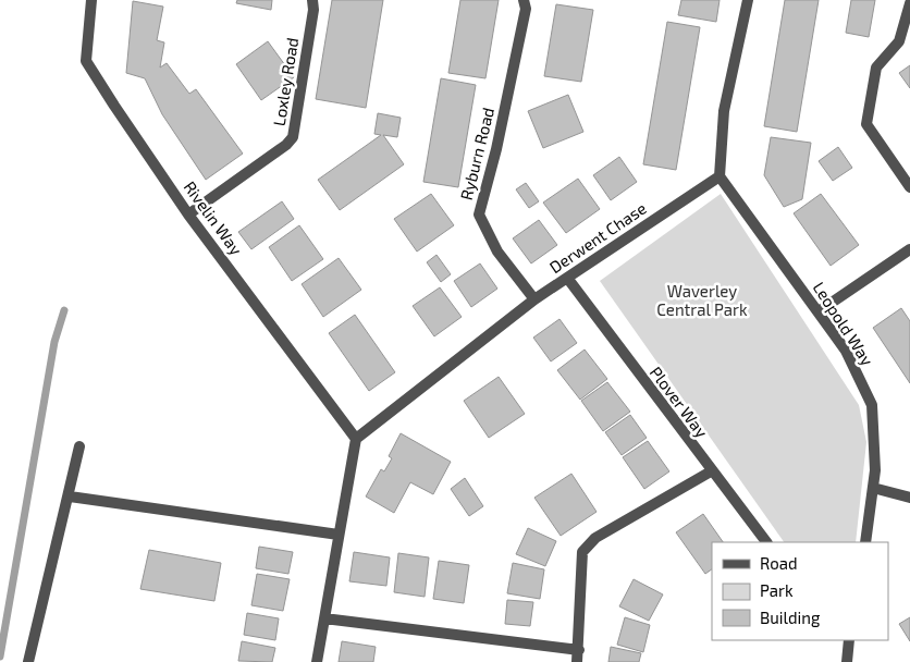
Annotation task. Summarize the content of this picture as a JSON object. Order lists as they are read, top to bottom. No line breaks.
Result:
{"streets":{"street":["Loxley Road","Ryburn Road","Rivelin Way","Derwent Chase","Leopold Way","Plover Way"]},"crossings":[["Loxley Road","Rivelin Way"],["Ryburn Road","Derwent Chase"],["Rivelin Way","Derwent Chase"],["Derwent Chase","Leopold Way"],["Derwent Chase","Plover Way"]],"parks":["Waverley Central Park"],"legend":["Road","Park","Building"]}
